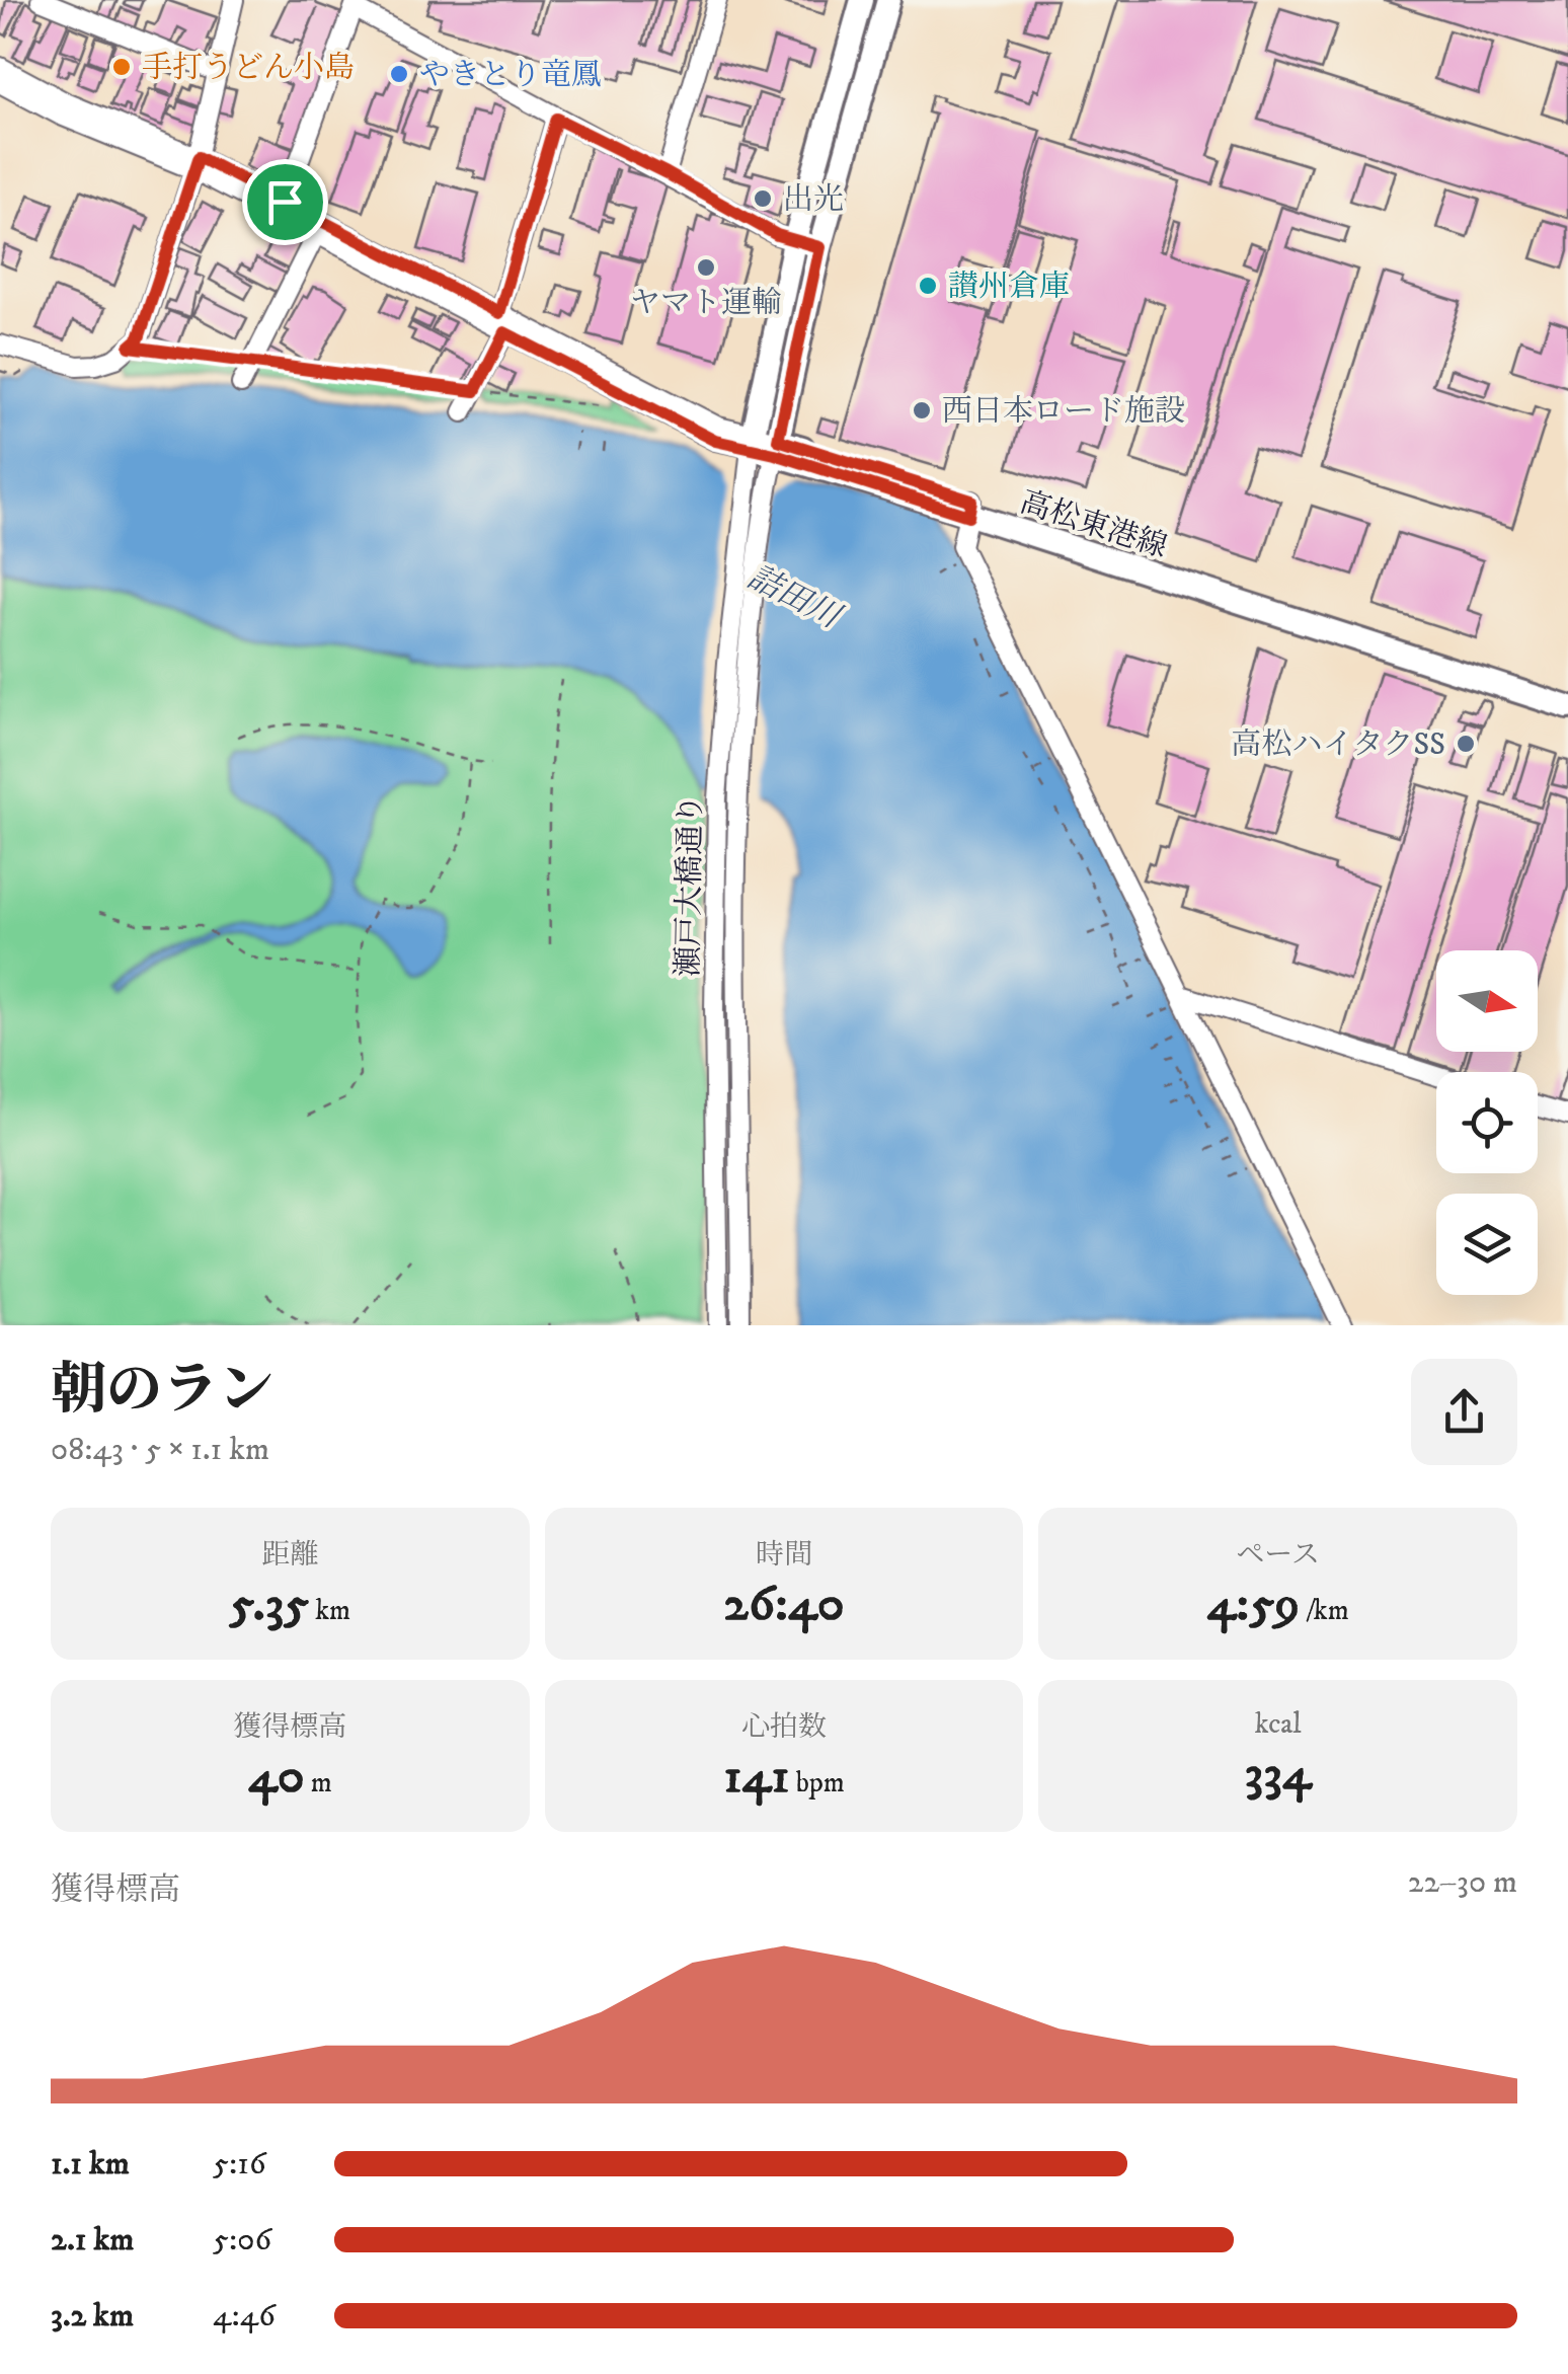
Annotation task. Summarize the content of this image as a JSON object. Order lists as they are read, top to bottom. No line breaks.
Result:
{"streets":{"main road":["高松東港線"],"street":["瀬戸大橋通り"]},"crossings":[["高松東港線","瀬戸大橋通り"]],"water":["詰田川"],"places":["手打うどん小島","やきとり竜鳳","出光","ヤマト運輸","讃州倉庫","西日本ロード施設","高松ハイタクSS"],"north":"right","page":{"heading":["朝のラン","08:43 · 5 × 1.1 km"],"stats":[["距離","5.35 km"],["時間","26:40"],["ペース","4:59 /km"],["獲得標高","40 m"],["心拍数","141 bpm"],["kcal","334"]],"chart":["獲得標高","22–30 m"],"list":[{"name":"1.1 km","note":"5:16"},{"name":"2.1 km","note":"5:06"},{"name":"3.2 km","note":"4:46"}]}}
